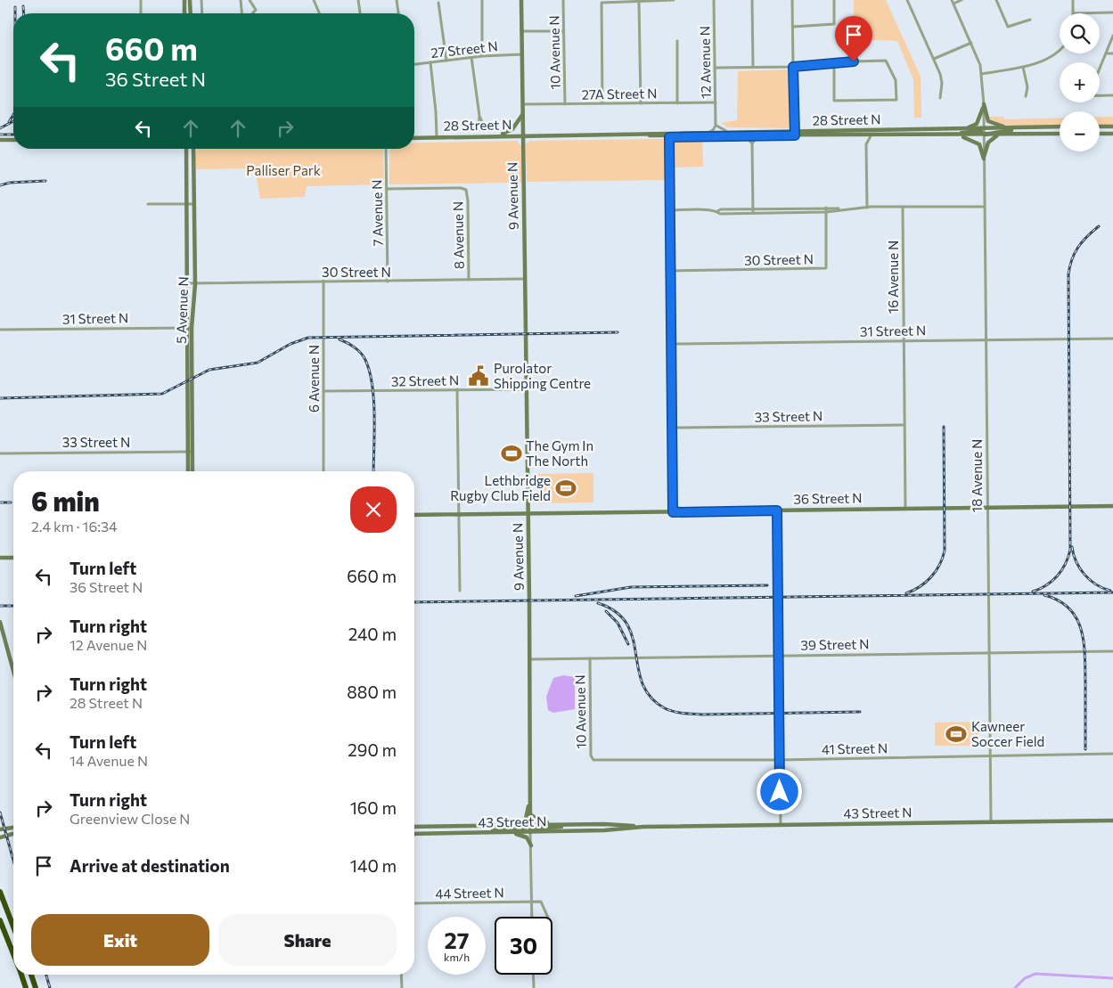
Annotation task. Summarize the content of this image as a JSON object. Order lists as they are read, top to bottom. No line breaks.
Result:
{"streets":{"main road":["28 Street N","9 Avenue N","5 Avenue N","36 Street N","43 Street N"],"street":["27 Street N","10 Avenue N","12 Avenue N","27A Street N","7 Avenue N","8 Avenue N","30 Street N","16 Avenue N","31 Street N","6 Avenue N","32 Street N","33 Street N","18 Avenue N","39 Street N","41 Street N","44 Street N"]},"crossings":[["27 Street N","9 Avenue N"],["10 Avenue N","27A Street N"],["10 Avenue N","39 Street N"],["10 Avenue N","41 Street N"],["12 Avenue N","27A Street N"],["27A Street N","9 Avenue N"],["28 Street N","9 Avenue N"],["28 Street N","18 Avenue N"],["9 Avenue N","30 Street N"],["9 Avenue N","32 Street N"],["9 Avenue N","36 Street N"],["9 Avenue N","39 Street N"],["9 Avenue N","43 Street N"],["9 Avenue N","44 Street N"],["7 Avenue N","8 Avenue N"],["7 Avenue N","30 Street N"],["8 Avenue N","30 Street N"],["30 Street N","5 Avenue N"],["30 Street N","6 Avenue N"],["16 Avenue N","31 Street N"],["16 Avenue N","33 Street N"],["16 Avenue N","36 Street N"],["5 Avenue N","31 Street N"],["5 Avenue N","33 Street N"],["31 Street N","18 Avenue N"],["6 Avenue N","32 Street N"],["18 Avenue N","36 Street N"],["18 Avenue N","39 Street N"],["18 Avenue N","41 Street N"],["18 Avenue N","43 Street N"]],"parks":["Palliser Park"],"places":{"public building":["Purolator Shipping Centre"],"sports":["The Gym In The North","Lethbridge Rugby Club Field","Kawneer Soccer Field"]},"page":{"map_buttons":["+","−"],"turn":["660 m","36 Street N"],"heading":["6 min","2.4 km · 16:34"],"list":[{"name":"Turn left","note":"36 Street N","value":"660 m"},{"name":"Turn right","note":"12 Avenue N","value":"240 m"},{"name":"Turn right","note":"28 Street N","value":"880 m"},{"name":"Turn left","note":"14 Avenue N","value":"290 m"},{"name":"Turn right","note":"Greenview Close N","value":"160 m"},{"name":"Arrive at destination","value":"140 m"}],"buttons":["Exit","Share"],"speed":"27 km/h","limit":"30"}}
